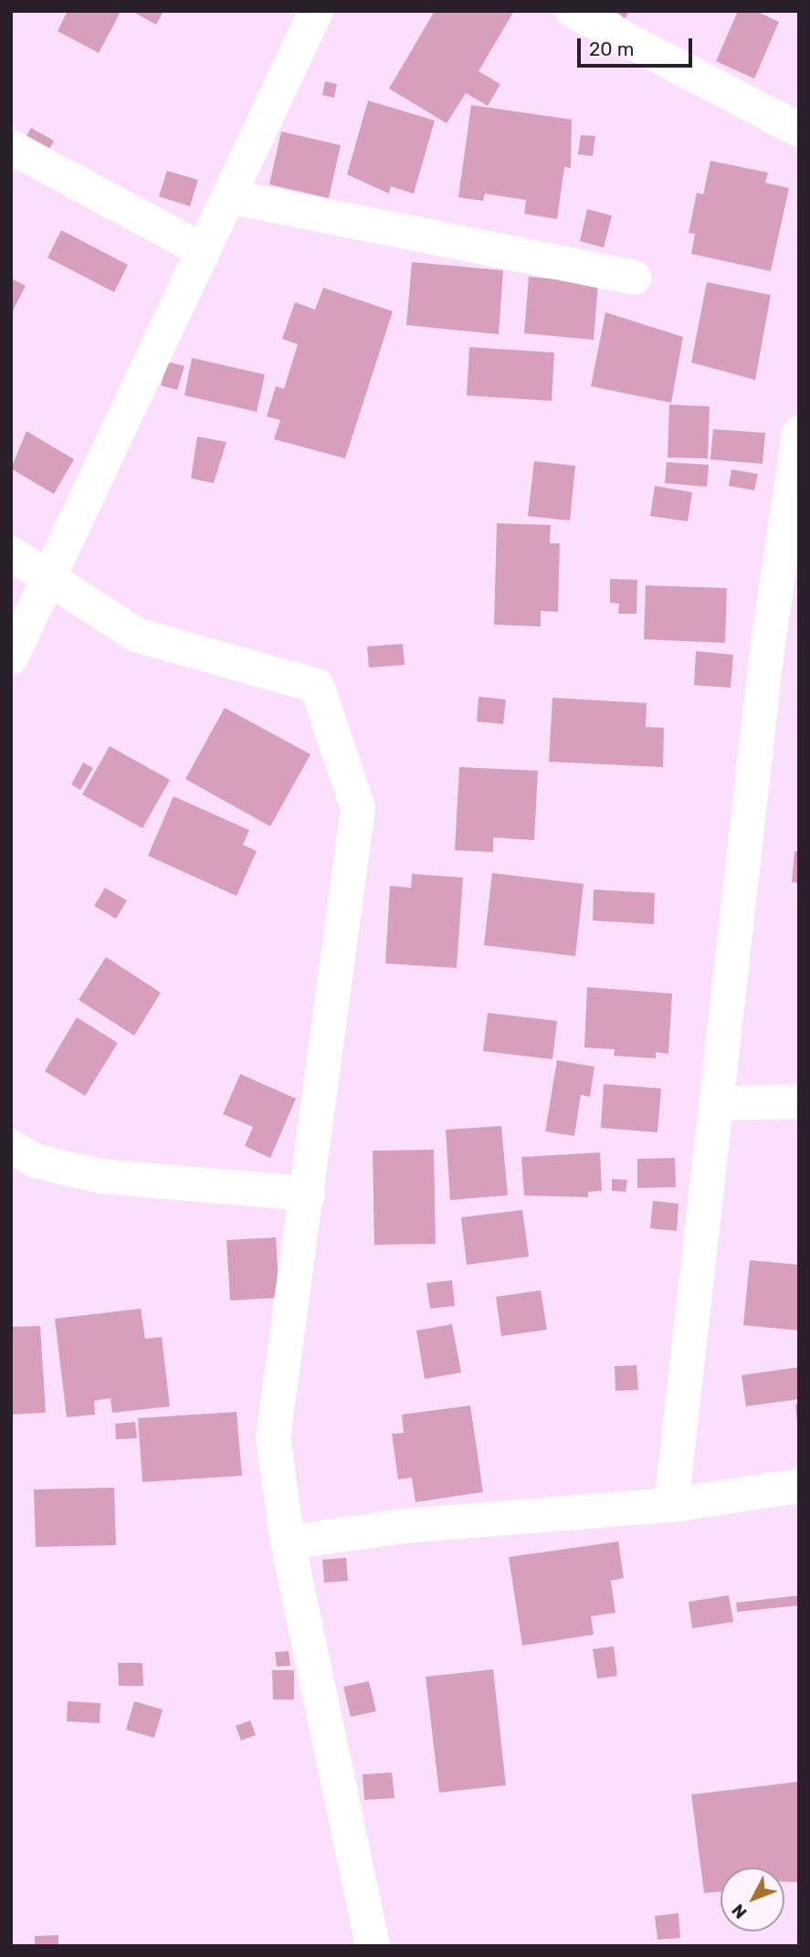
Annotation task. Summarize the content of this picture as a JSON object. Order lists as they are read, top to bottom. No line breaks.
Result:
{"scale_bar":"20 m","north":"bottom left"}
